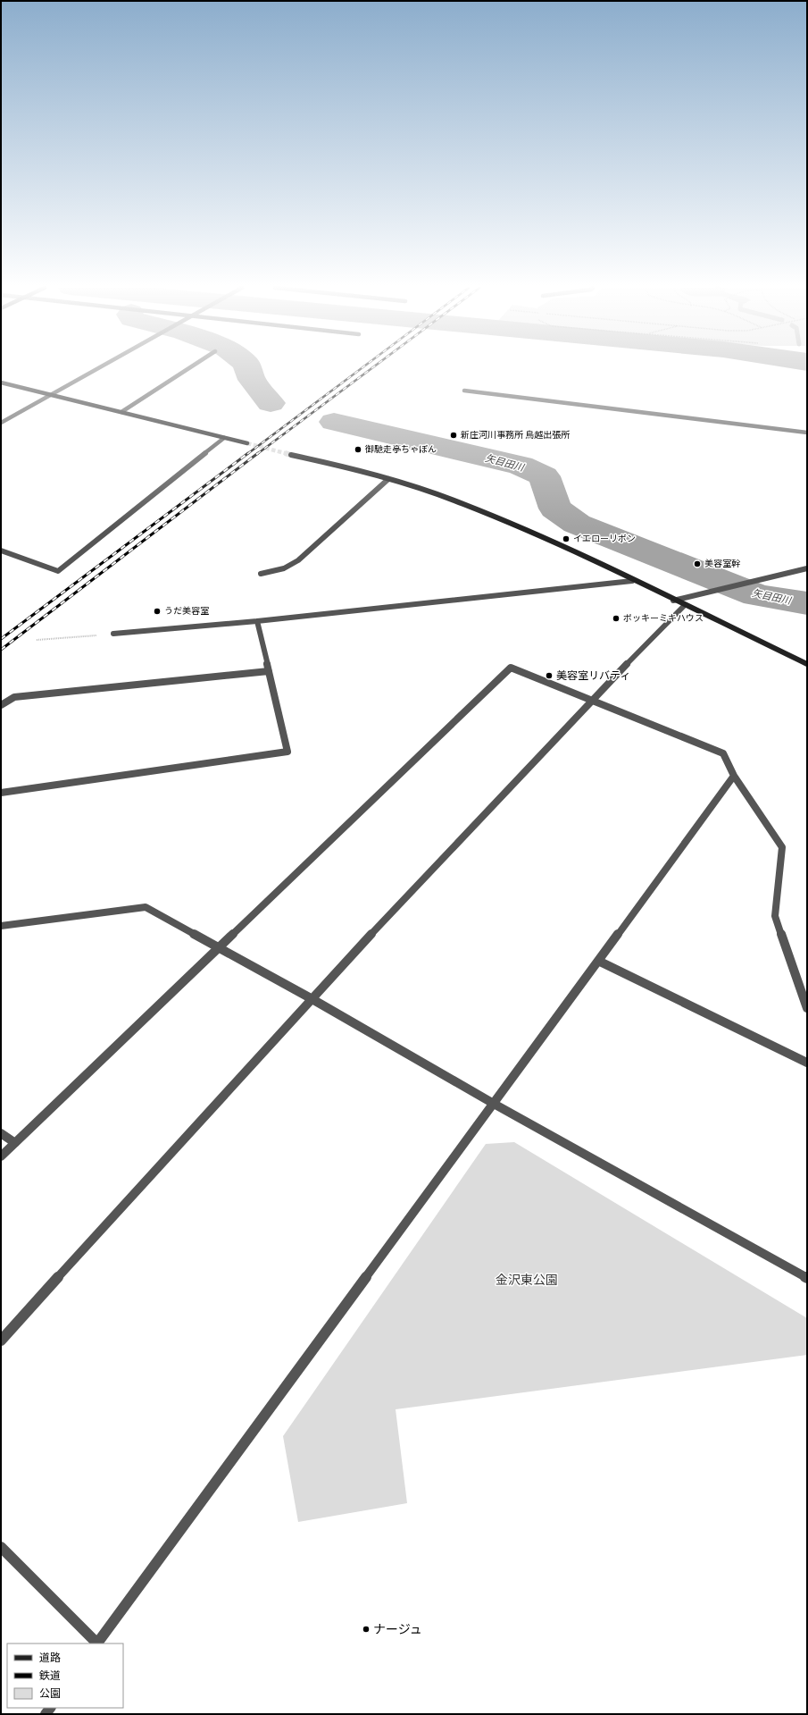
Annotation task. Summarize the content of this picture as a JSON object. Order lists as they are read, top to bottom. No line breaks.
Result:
{"water":["矢目田川"],"parks":["金沢東公園"],"places":["新庄河川事務所 鳥越出張所","御馳走亭ちゃぽん","イエローリボン","美容室幹","うだ美容室","ポッキーミキハウス","美容室リバティ","ナージュ"],"legend":["道路","鉄道","公園"]}
